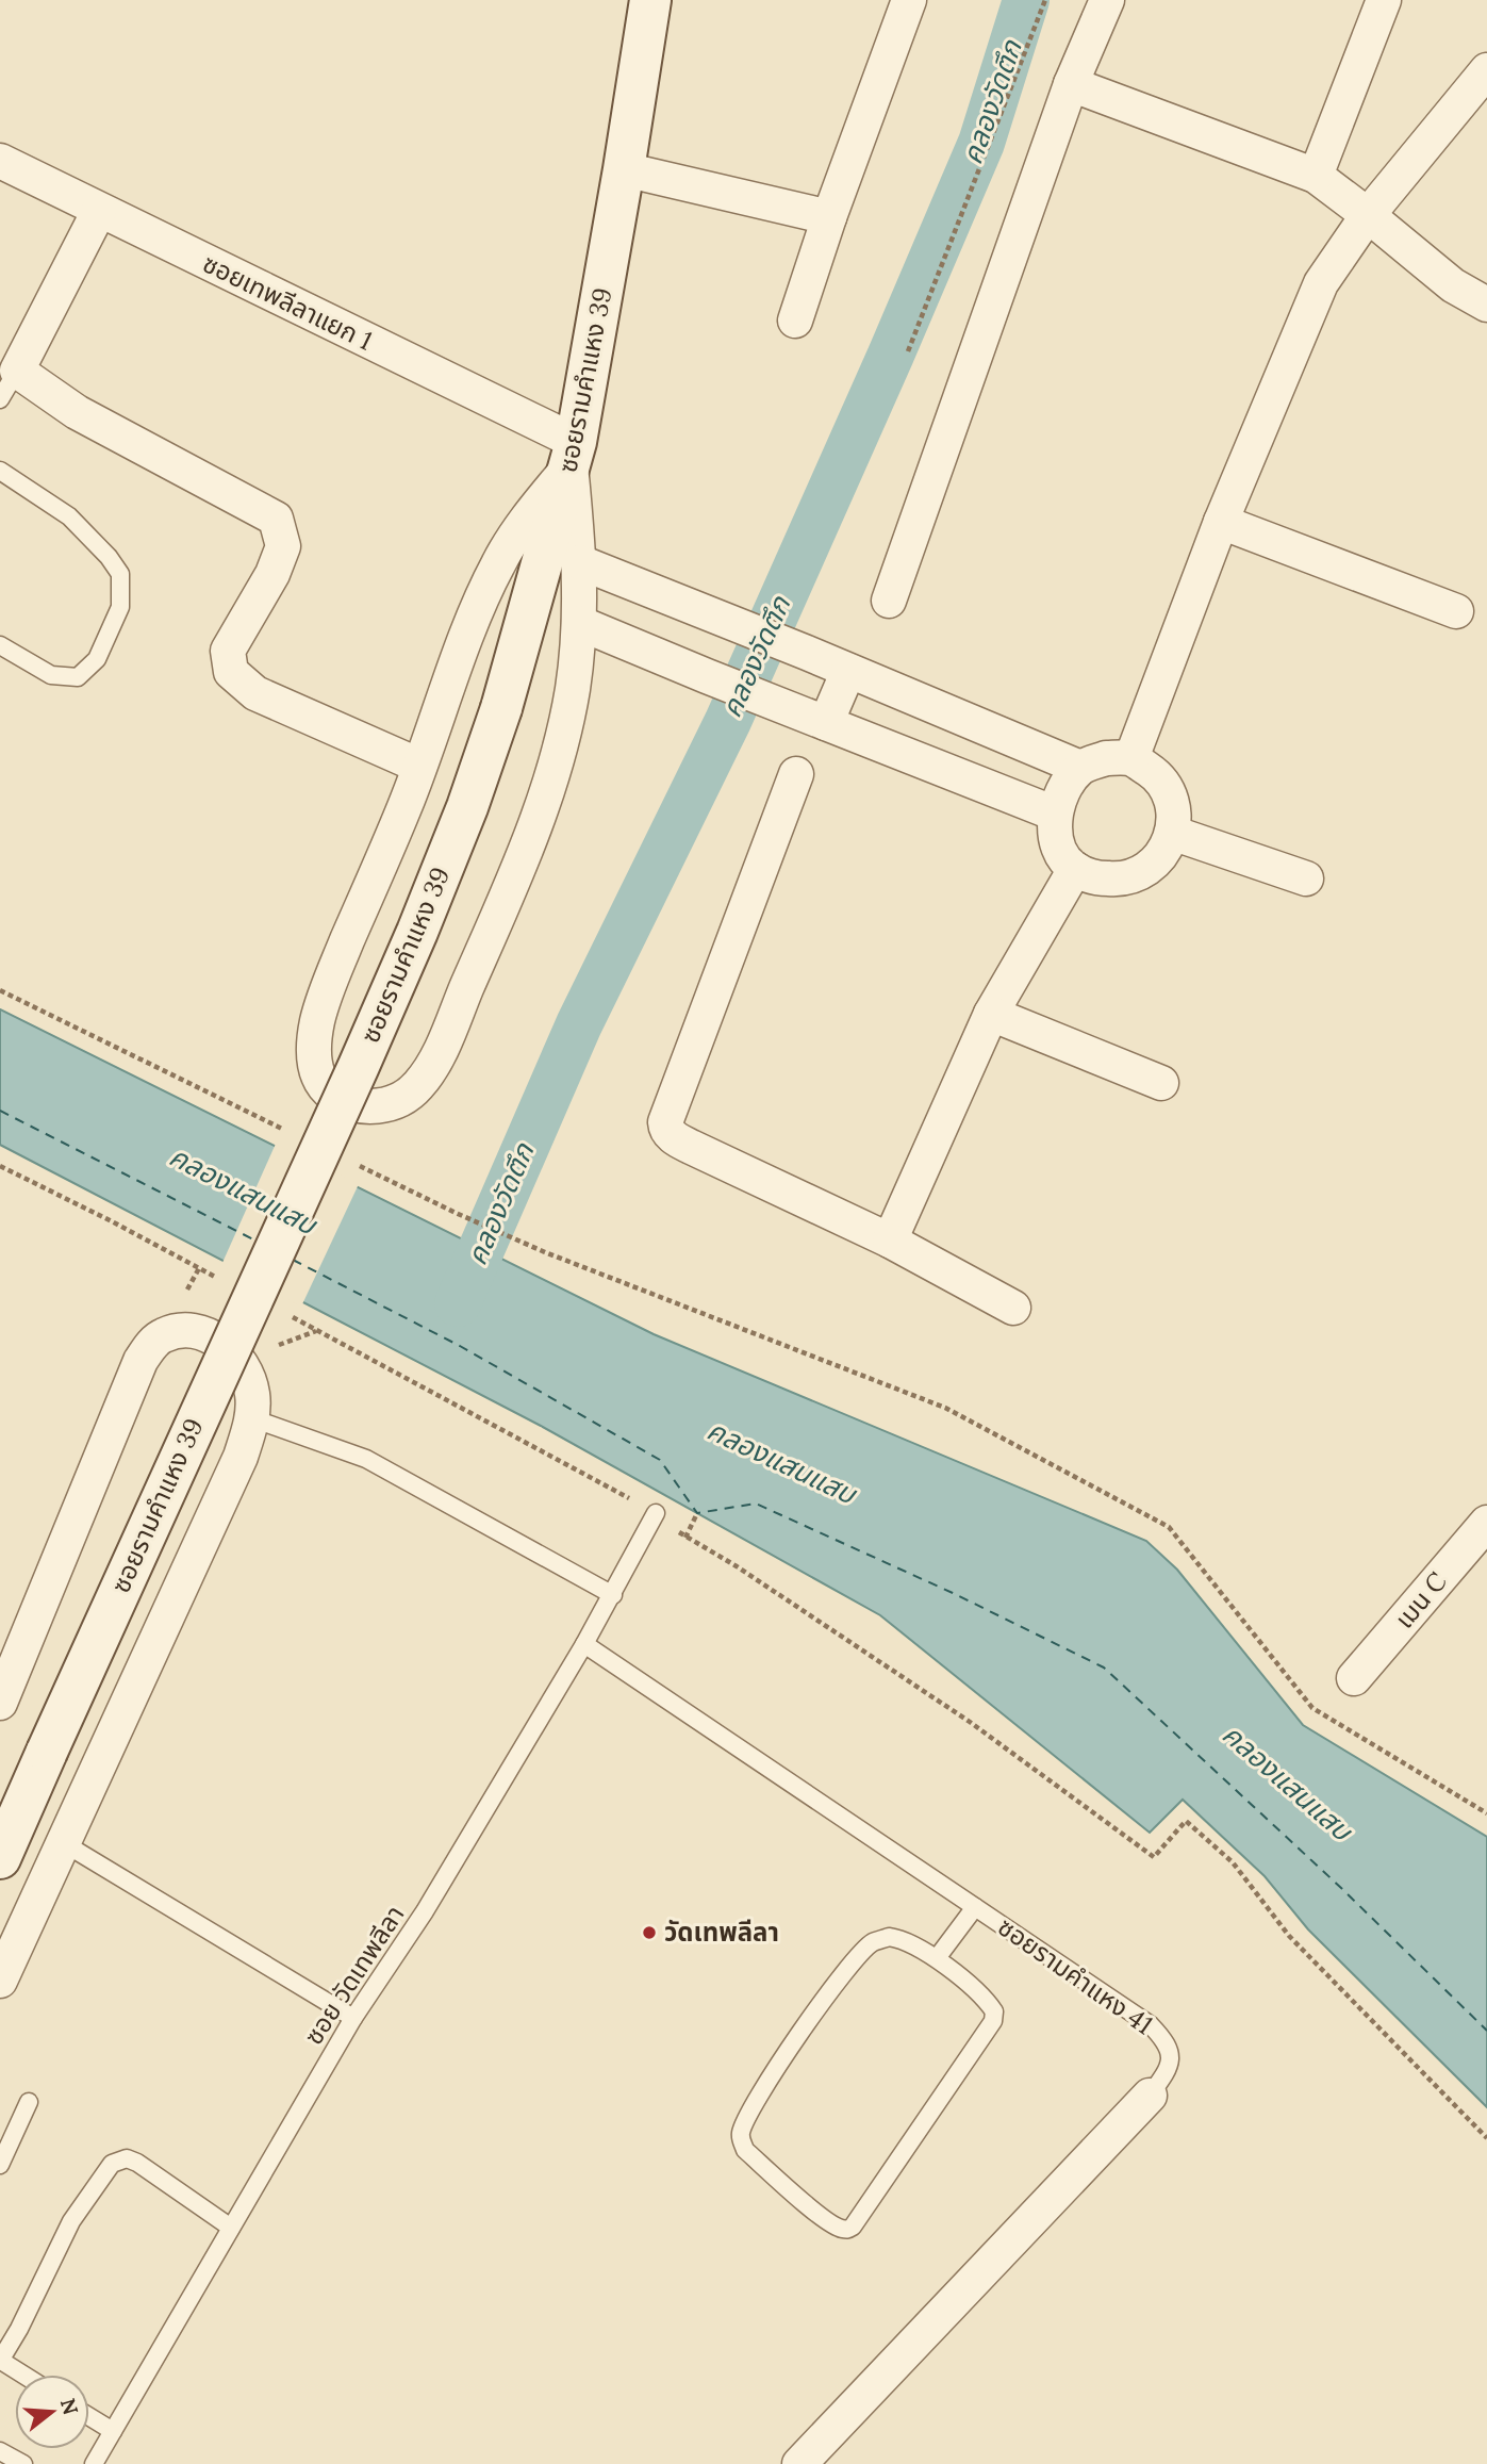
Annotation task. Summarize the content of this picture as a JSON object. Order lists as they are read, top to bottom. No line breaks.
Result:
{"streets":{"main road":["ซอยรามคำแหง 39"],"street":["ซอยเทพลีลาแยก 1","เมน C","ซอยรามคำแหง 41"],"lane":["ซอย วัดเทพลีลา"]},"crossings":[["ซอยเทพลีลาแยก 1","ซอยรามคำแหง 39"],["ซอย วัดเทพลีลา","ซอยรามคำแหง 41"]],"water":["คลองวัดตึก","คลองแสนแสบ"],"places":["วัดเทพลีลา"],"north":"right"}
